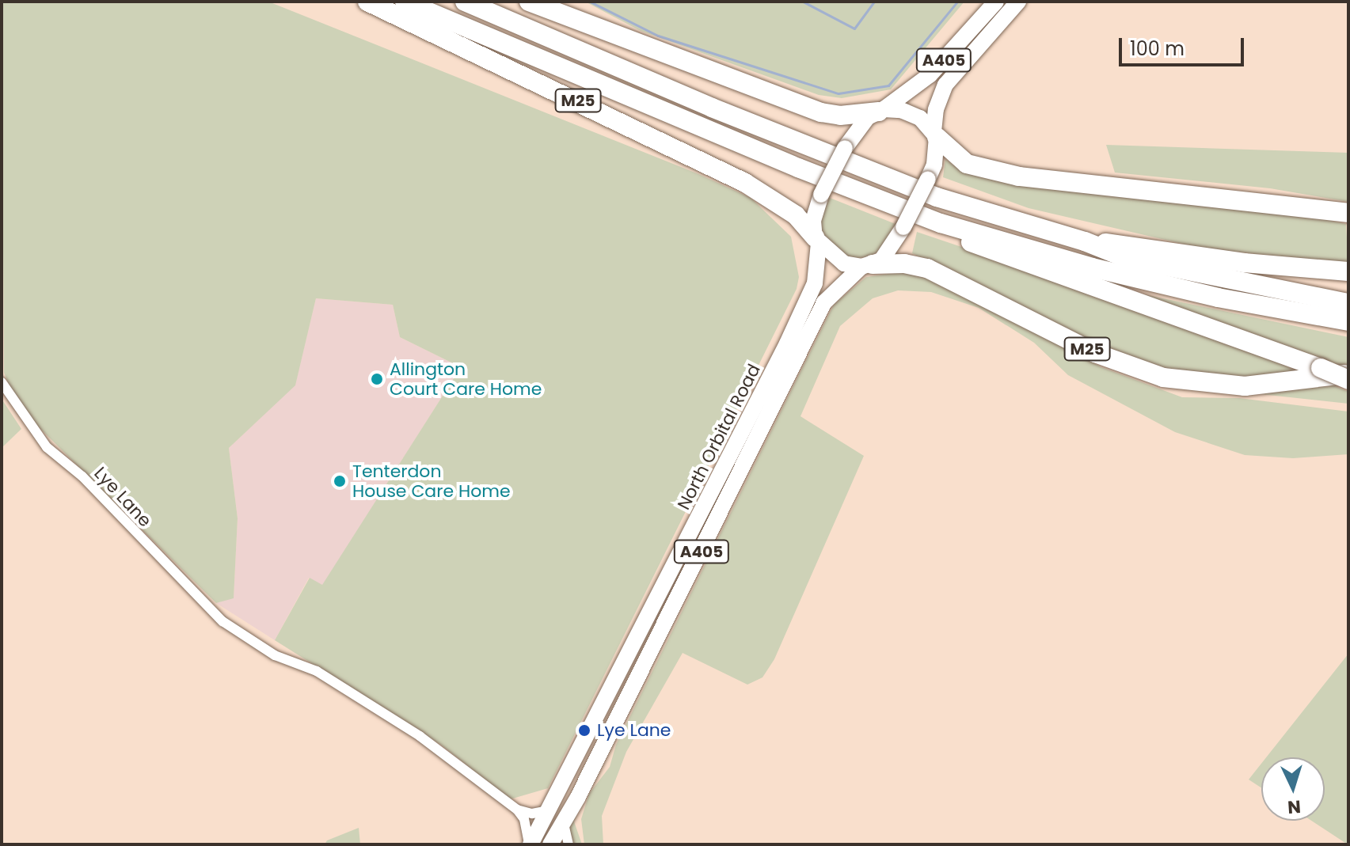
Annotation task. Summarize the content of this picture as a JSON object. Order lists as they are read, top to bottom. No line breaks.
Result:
{"streets":{"highway":["A405","M25","North Orbital Road"],"street":["Lye Lane"]},"crossings":[["A405","North Orbital Road"],["M25","North Orbital Road"]],"places":["Allington Court Care Home","Tenterdon House Care Home","Lye Lane"],"scale_bar":"100 m","north":"bottom"}
